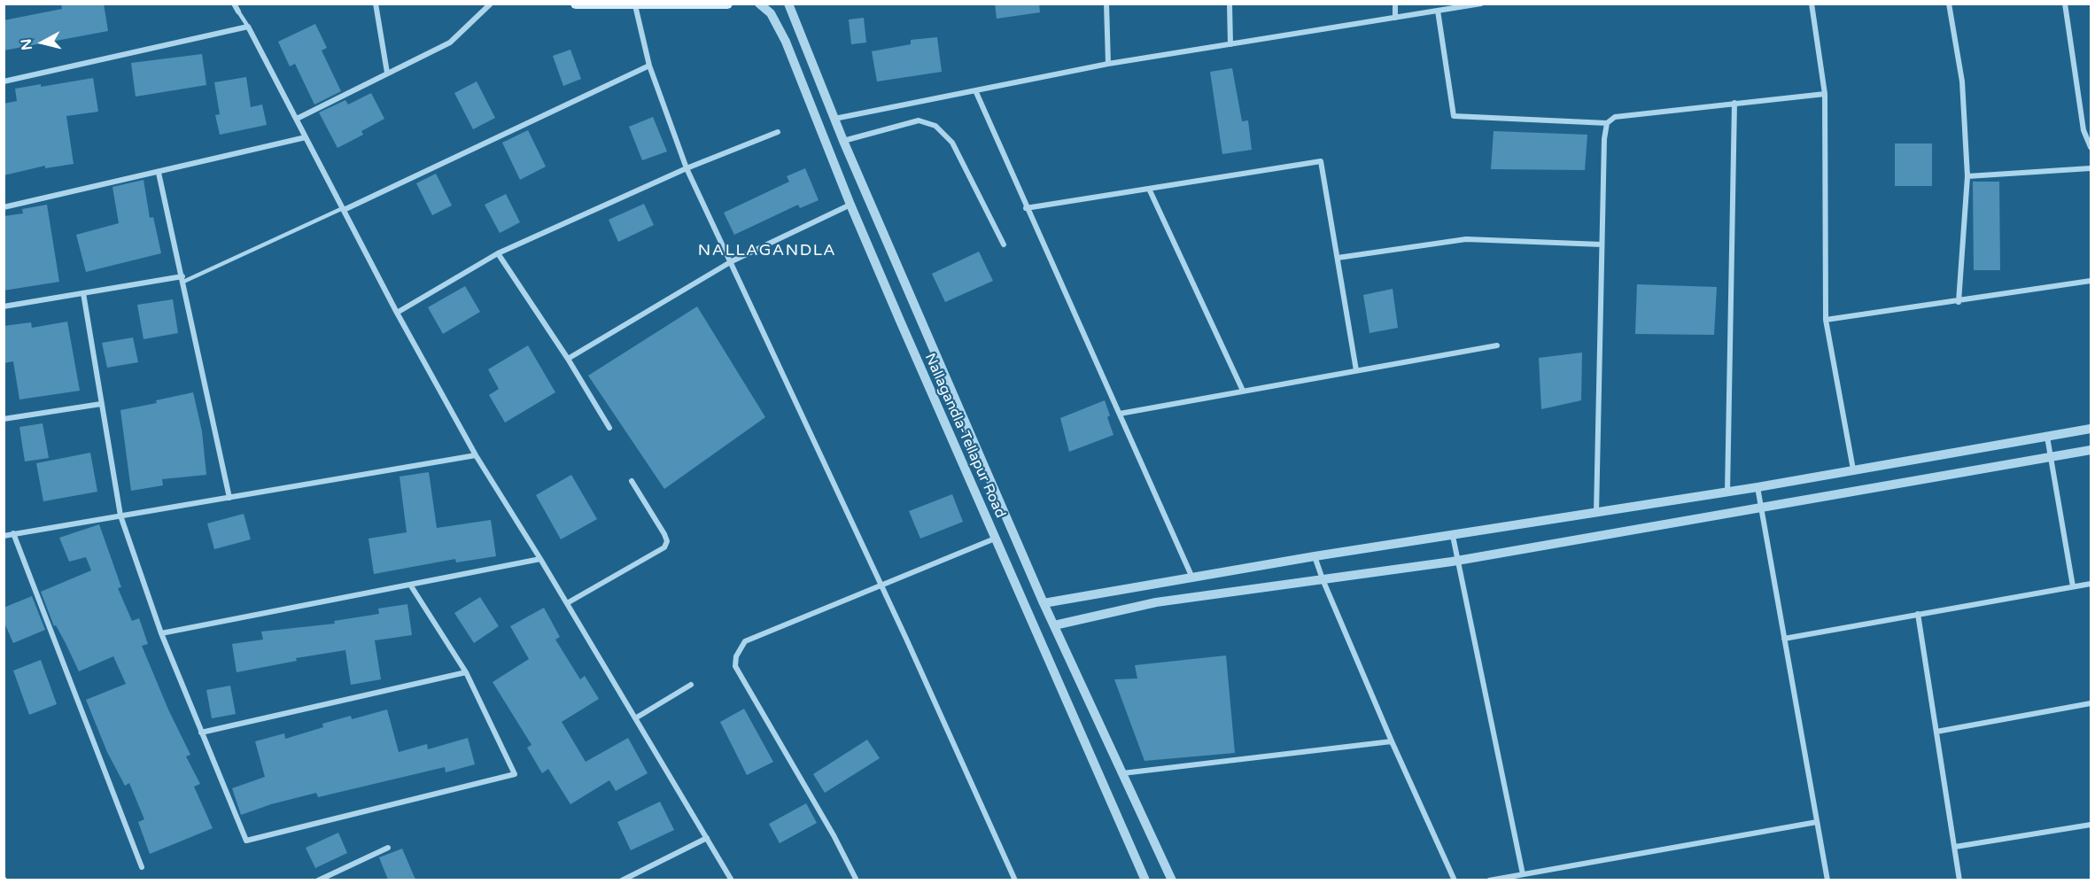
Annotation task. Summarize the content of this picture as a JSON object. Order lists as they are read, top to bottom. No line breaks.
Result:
{"streets":{"street":["Nallagandla-Tellapur Road"]},"districts":["NALLAGANDLA"],"north":"left"}
